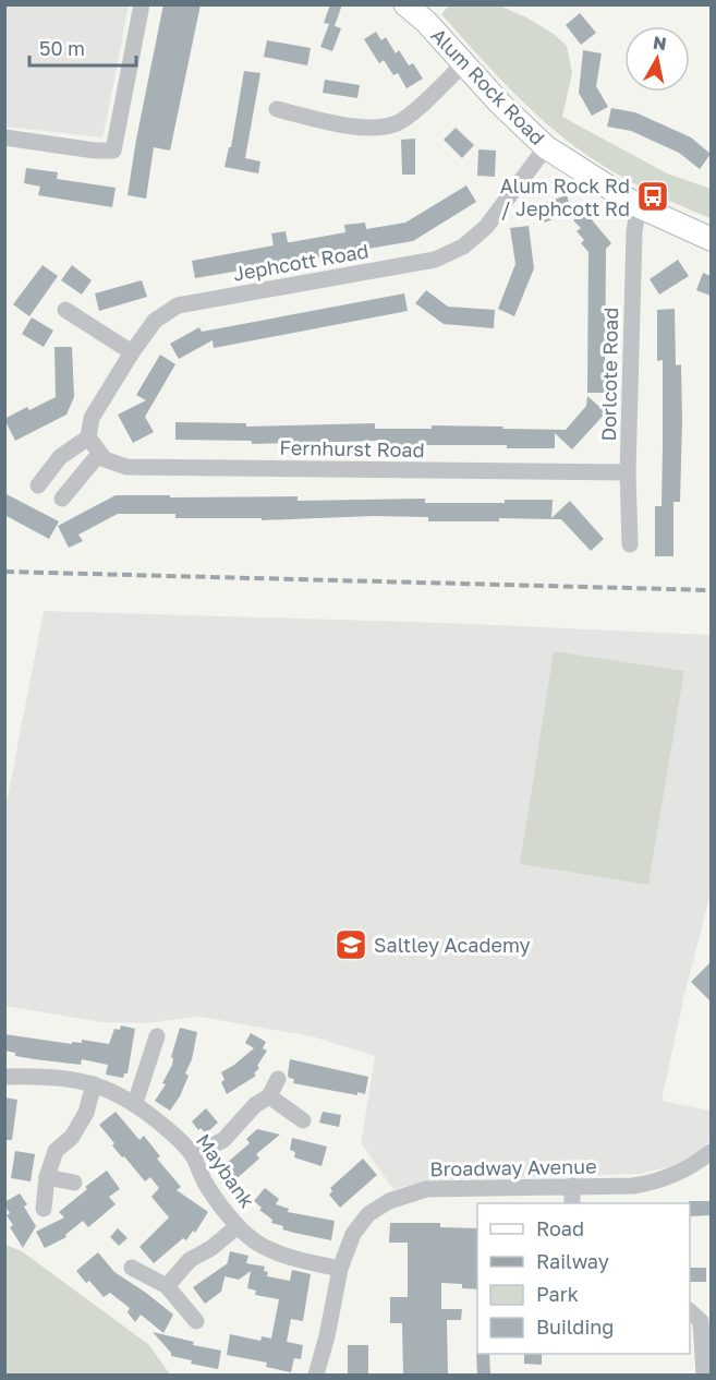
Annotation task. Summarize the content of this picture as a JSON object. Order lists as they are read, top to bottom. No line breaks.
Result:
{"streets":{"street":["Alum Rock Road","Jephcott Road","Dorlcote Road","Fernhurst Road","Broadway Avenue","Maybank"]},"crossings":[["Alum Rock Road","Jephcott Road"],["Alum Rock Road","Dorlcote Road"],["Dorlcote Road","Fernhurst Road"],["Broadway Avenue","Maybank"]],"places":{"bus stop":["Alum Rock Rd / Jephcott Rd"],"school or university":["Saltley Academy"]},"legend":["Road","Railway","Park","Building"],"scale_bar":"50 m","north":"top"}
